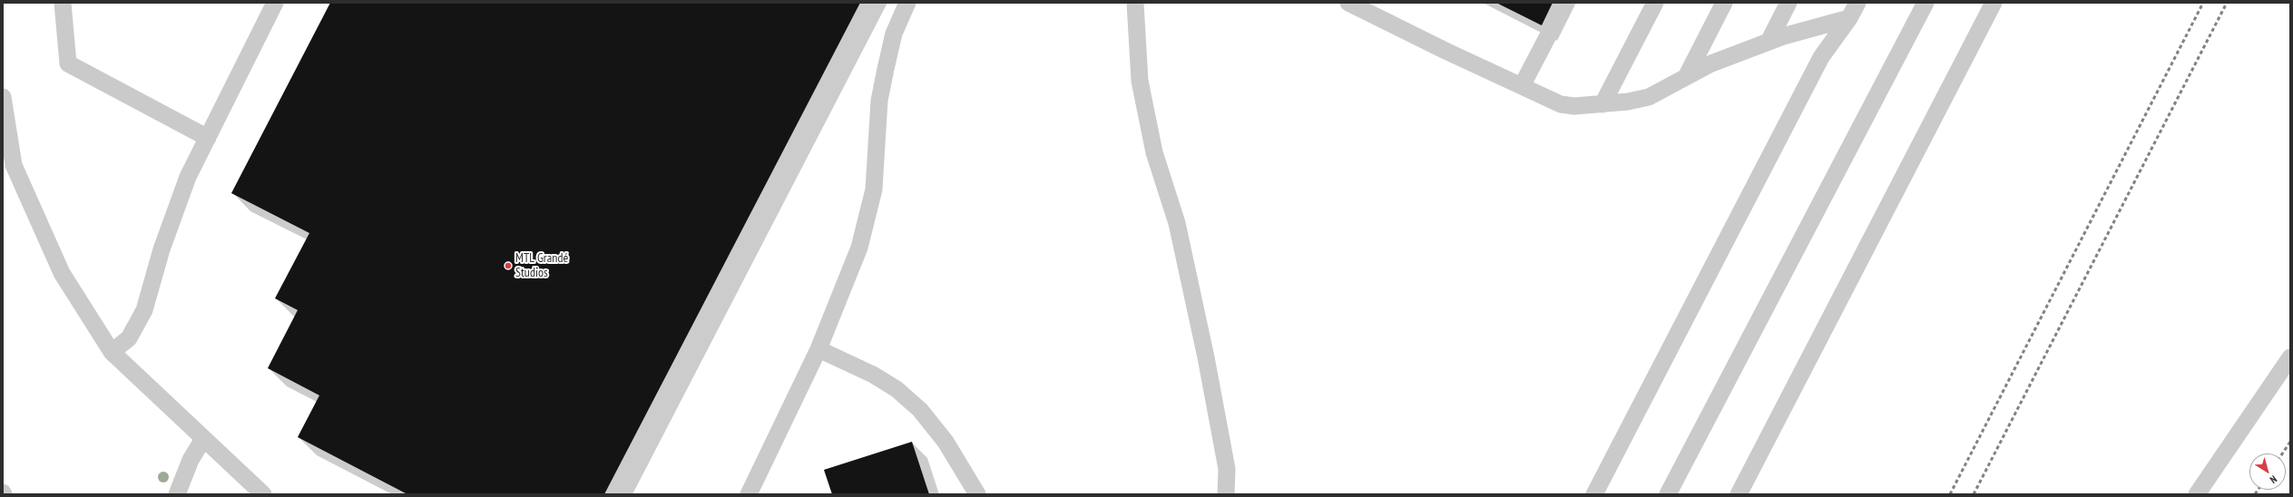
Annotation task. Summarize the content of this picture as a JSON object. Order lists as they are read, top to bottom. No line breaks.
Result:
{"places":["MTL Grandé Studios"],"north":"bottom right"}
